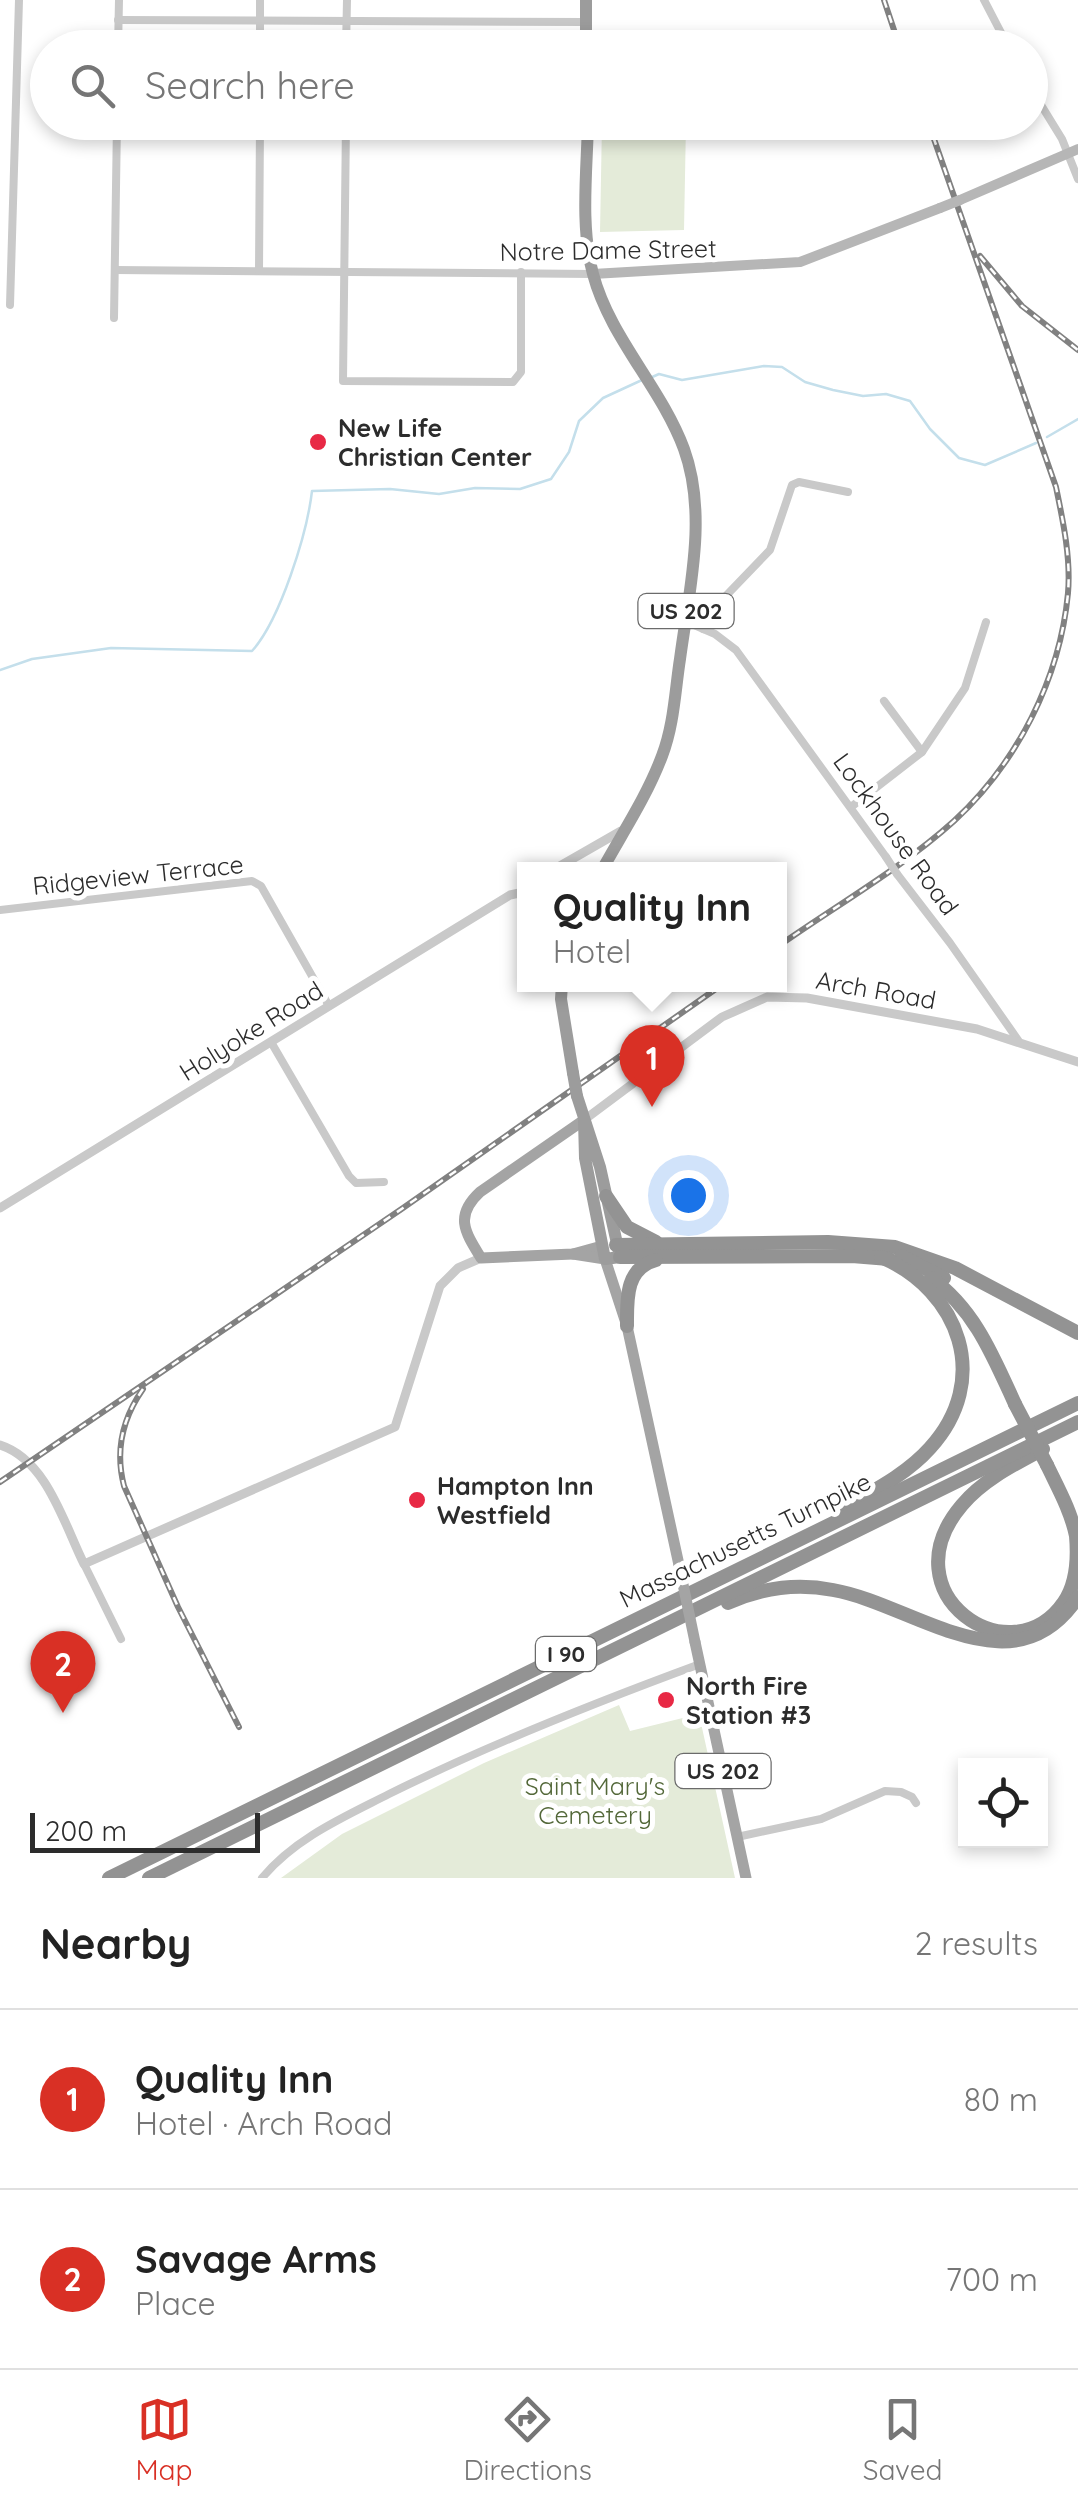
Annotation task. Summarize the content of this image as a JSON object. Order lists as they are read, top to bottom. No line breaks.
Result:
{"streets":{"highway":["US 202","Massachusetts Turnpike","I 90"],"main road":["Notre Dame Street"],"street":["Lockhouse Road","Ridgeview Terrace","Arch Road","Holyoke Road"]},"crossings":[["Notre Dame Street","US 202"],["US 202","Lockhouse Road"],["US 202","Arch Road"],["Lockhouse Road","Arch Road"],["Ridgeview Terrace","Holyoke Road"]],"parks":["Saint Mary's Cemetery"],"places":["New Life Christian Center","Hampton Inn Westfield","North Fire Station #3"],"scale_bar":"200 m","page":{"search":"Search here","popup":["Quality Inn","Hotel"],"pins":["1","2"],"scale":"200 m","heading":["Nearby","2 results"],"list":[{"mark":"1","name":"Quality Inn","note":"Hotel · Arch Road","value":"80 m"},{"mark":"2","name":"Savage Arms","note":"Place","value":"700 m"}],"nav":["Map","Directions","Saved"]}}
